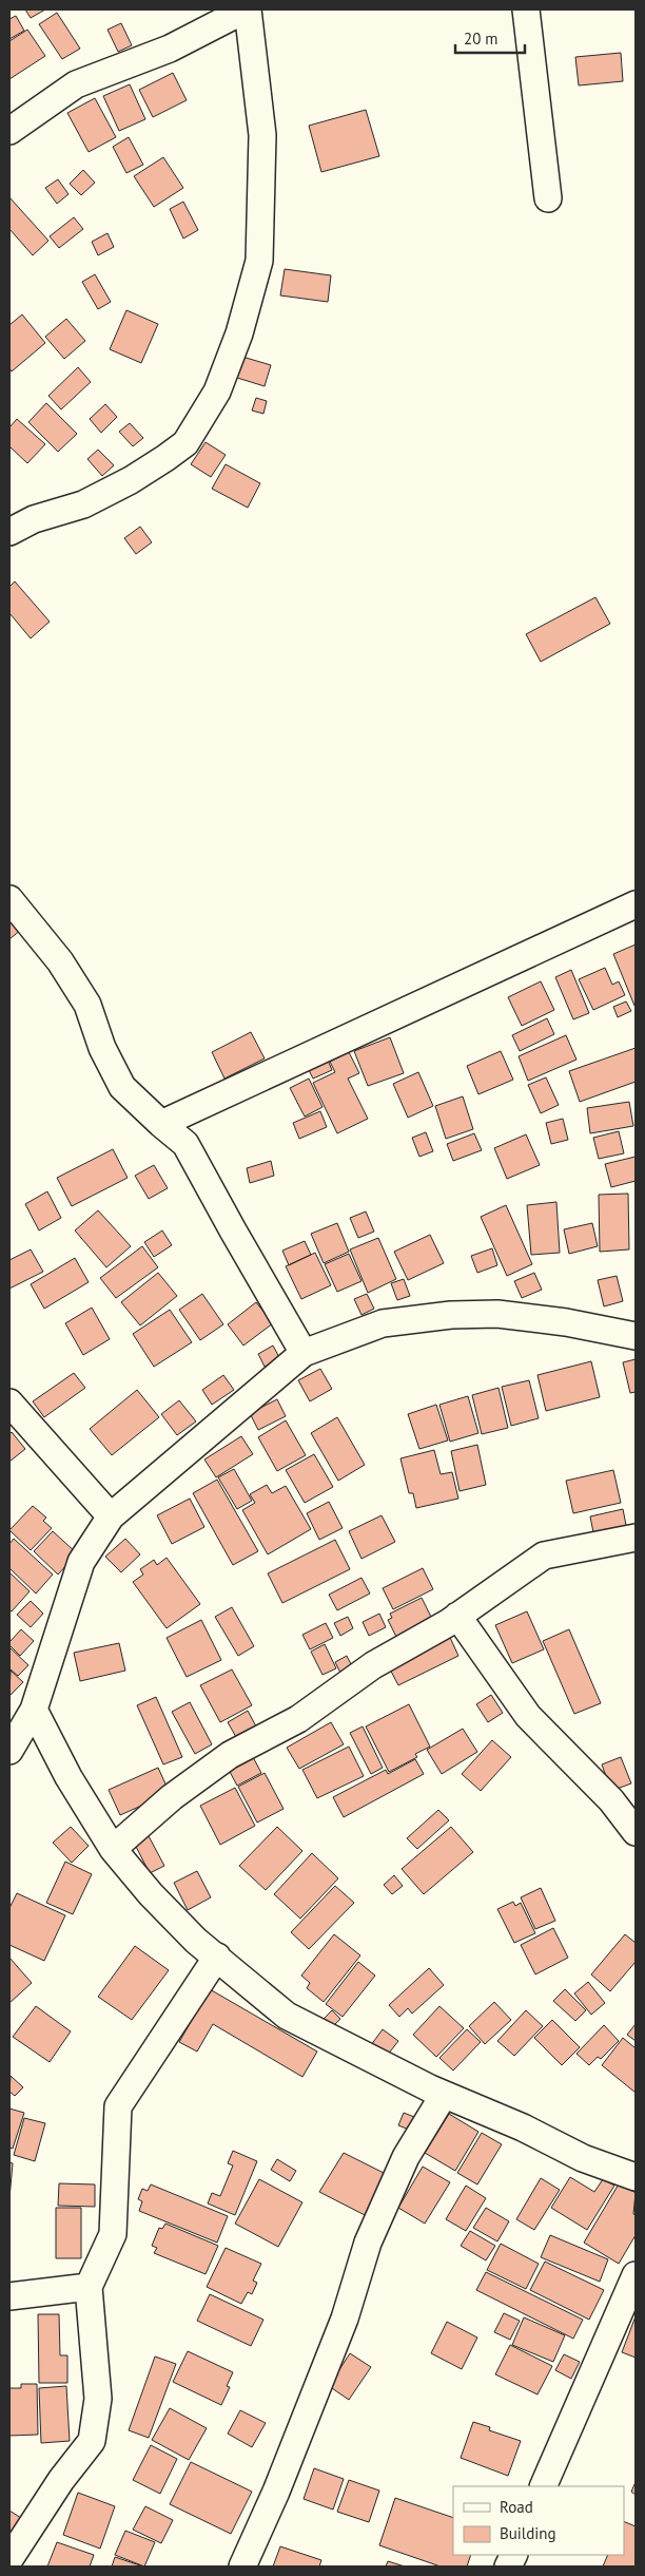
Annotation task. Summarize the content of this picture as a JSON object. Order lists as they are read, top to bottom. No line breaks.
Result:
{"legend":["Road","Building"],"scale_bar":"20 m"}
